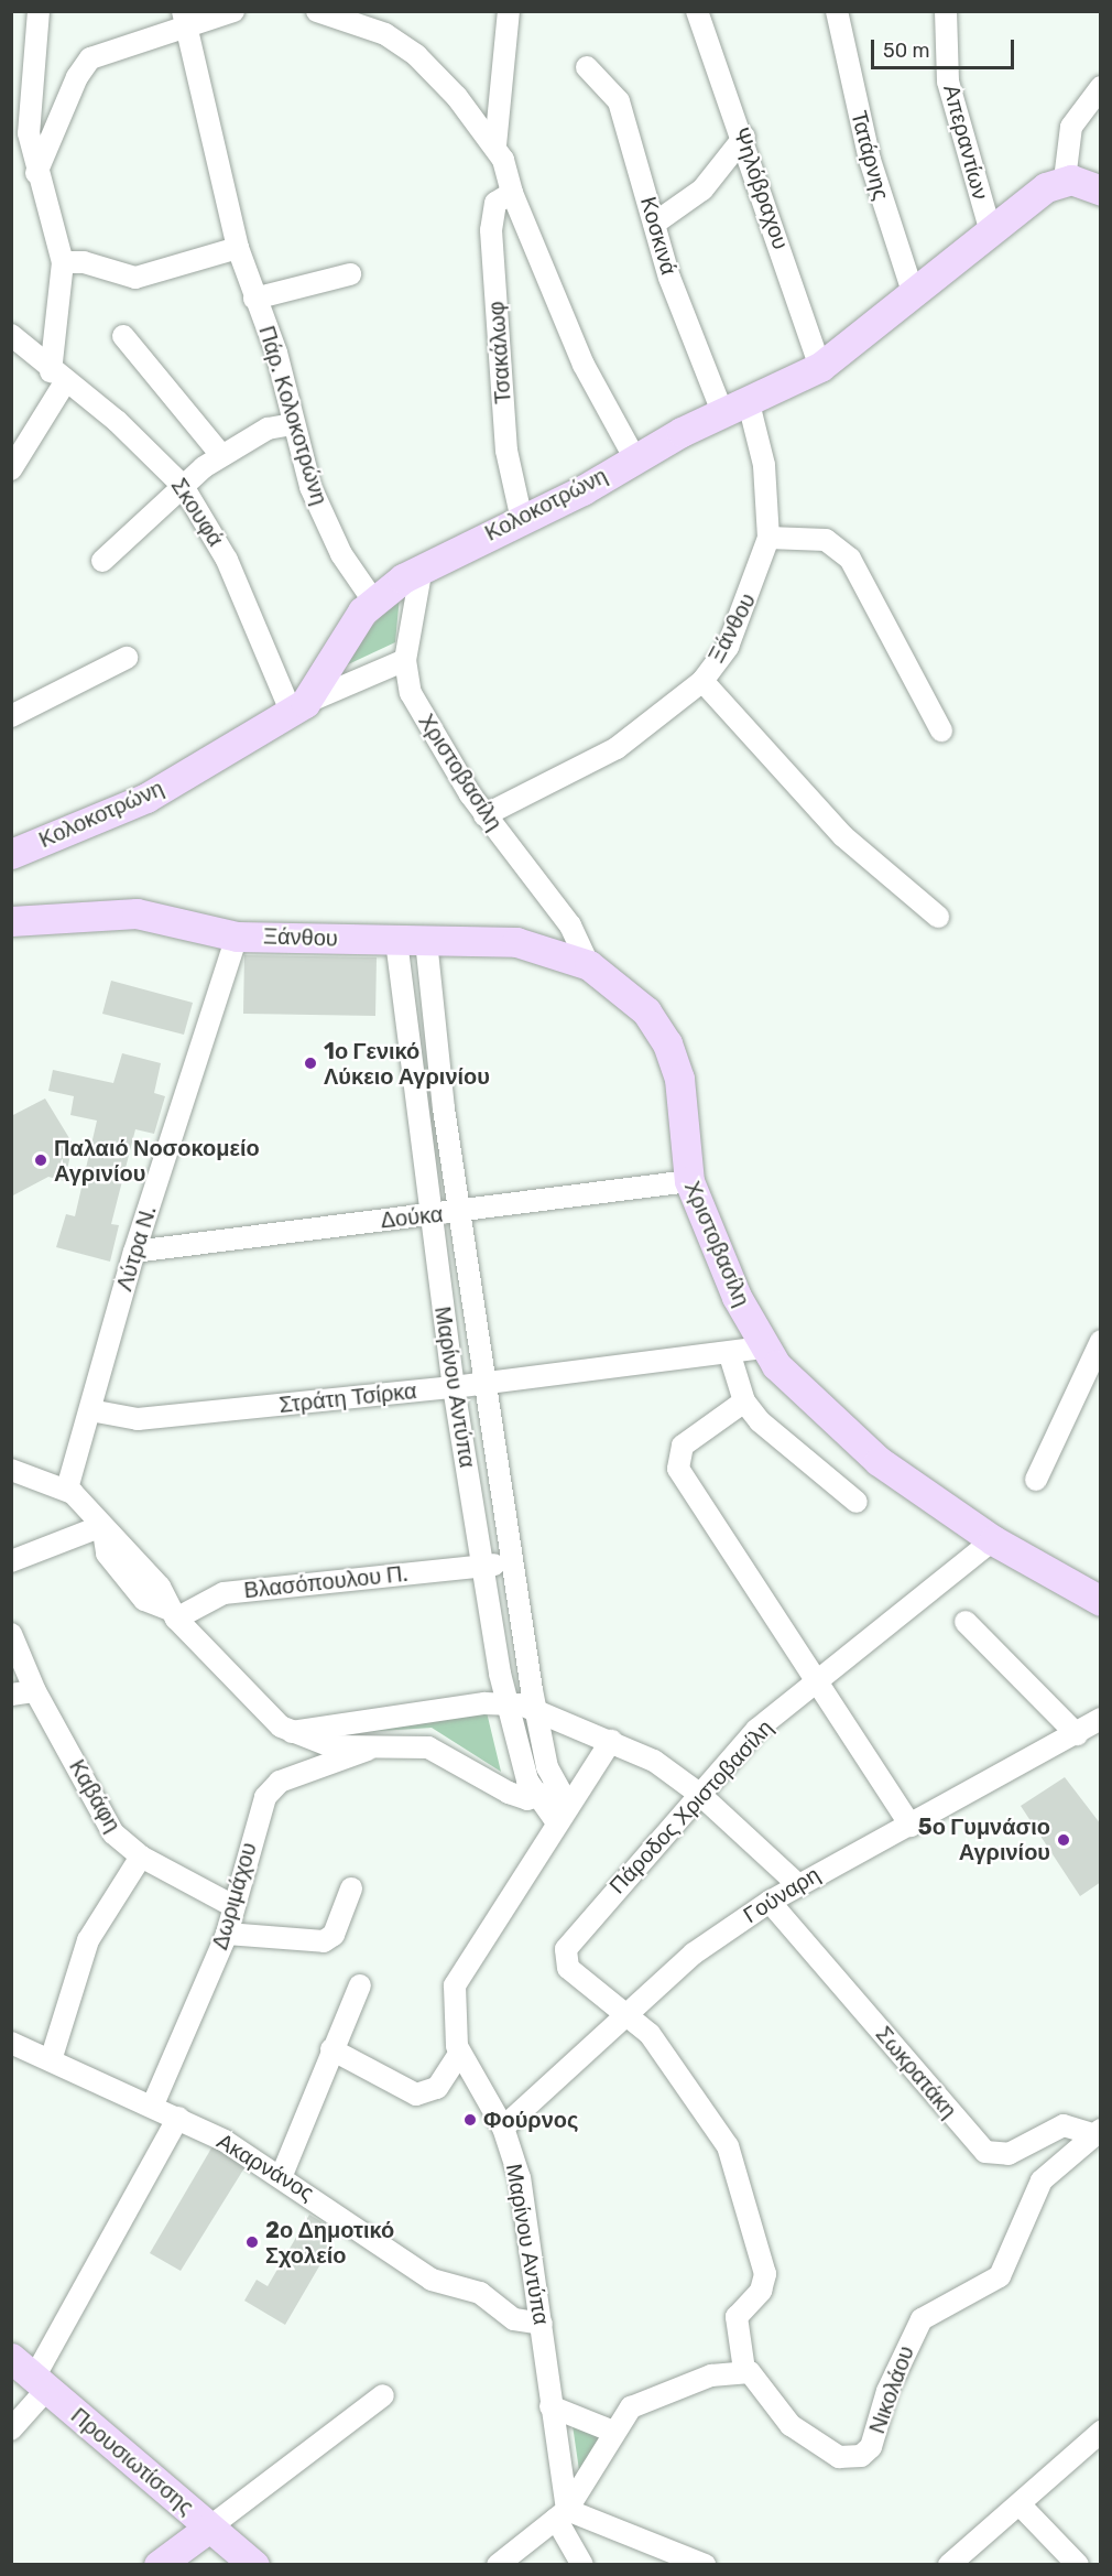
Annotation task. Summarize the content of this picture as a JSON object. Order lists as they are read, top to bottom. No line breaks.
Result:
{"streets":{"main road":["Κολοκοτρώνη","Ξάνθου","Χριστοβασίλη","Προυσιωτίσσης"],"street":["Απεραντίων","Τατάρνης","Ψηλόβραχου","Κοσκινά","Τσακάλωφ","Πάρ. Κολοκοτρώνη","Σκουφά","Δούκα","Λύτρα Ν.","Μαρίνου Αντύπα","Στράτη Τσίρκα","Βλασόπουλου Π.","Καβάφη","Πάροδος Χριστοβασίλη","Γούναρη","Δωριμάχου","Σωκρατάκη","Ακαρνάνος","Νικολάου"]},"crossings":[["Απεραντίων","Κολοκοτρώνη"],["Τατάρνης","Κολοκοτρώνη"],["Ψηλόβραχου","Κολοκοτρώνη"],["Κοσκινά","Κολοκοτρώνη"],["Κοσκινά","Ξάνθου"],["Τσακάλωφ","Κολοκοτρώνη"],["Πάρ. Κολοκοτρώνη","Κολοκοτρώνη"],["Κολοκοτρώνη","Σκουφά"],["Κολοκοτρώνη","Ξάνθου"],["Κολοκοτρώνη","Χριστοβασίλη"],["Ξάνθου","Χριστοβασίλη"],["Ξάνθου","Λύτρα Ν."],["Ξάνθου","Μαρίνου Αντύπα"],["Χριστοβασίλη","Δούκα"],["Χριστοβασίλη","Στράτη Τσίρκα"],["Χριστοβασίλη","Πάροδος Χριστοβασίλη"],["Δούκα","Λύτρα Ν."],["Δούκα","Μαρίνου Αντύπα"],["Λύτρα Ν.","Στράτη Τσίρκα"],["Μαρίνου Αντύπα","Στράτη Τσίρκα"],["Μαρίνου Αντύπα","Βλασόπουλου Π."],["Μαρίνου Αντύπα","Γούναρη"],["Μαρίνου Αντύπα","Ακαρνάνος"],["Καβάφη","Δωριμάχου"],["Πάροδος Χριστοβασίλη","Γούναρη"],["Πάροδος Χριστοβασίλη","Νικολάου"],["Γούναρη","Σωκρατάκη"],["Δωριμάχου","Ακαρνάνος"],["Σωκρατάκη","Νικολάου"]],"places":["1ο Γενικό Λύκειο Αγρινίου","Παλαιό Νοσοκομείο Αγρινίου","5ο Γυμνάσιο Αγρινίου","Φούρνος","2ο Δημοτικό Σχολείο"],"scale_bar":"50 m"}
